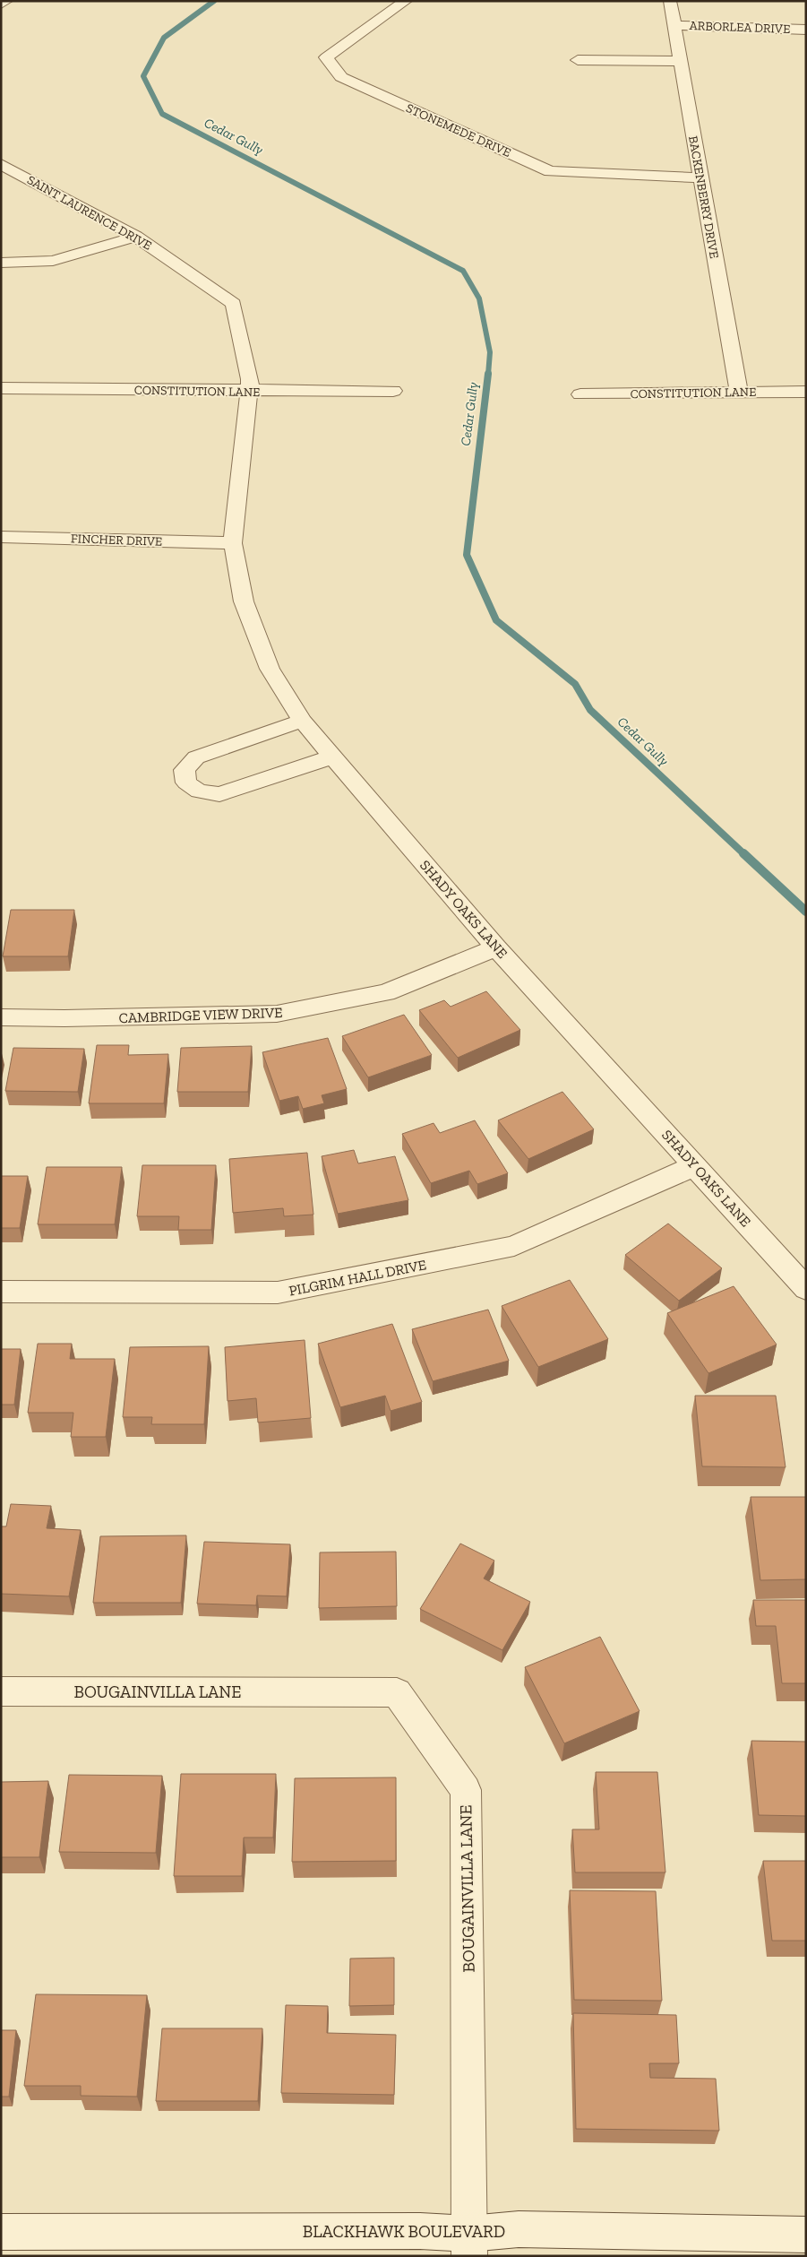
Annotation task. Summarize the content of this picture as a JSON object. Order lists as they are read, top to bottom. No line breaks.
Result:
{"streets":{"street":["ARBORLEA DRIVE","STONEMEDE DRIVE","BACKENBERRY DRIVE","SAINT LAURENCE DRIVE","CONSTITUTION LANE","FINCHER DRIVE","SHADY OAKS LANE","CAMBRIDGE VIEW DRIVE","PILGRIM HALL DRIVE","BOUGAINVILLA LANE","BLACKHAWK BOULEVARD"]},"crossings":[["ARBORLEA DRIVE","BACKENBERRY DRIVE"],["STONEMEDE DRIVE","BACKENBERRY DRIVE"],["BACKENBERRY DRIVE","CONSTITUTION LANE"],["SAINT LAURENCE DRIVE","CONSTITUTION LANE"],["SAINT LAURENCE DRIVE","SHADY OAKS LANE"],["FINCHER DRIVE","SHADY OAKS LANE"],["SHADY OAKS LANE","CAMBRIDGE VIEW DRIVE"],["SHADY OAKS LANE","PILGRIM HALL DRIVE"],["BOUGAINVILLA LANE","BLACKHAWK BOULEVARD"]],"water":["Cedar Gully"]}
